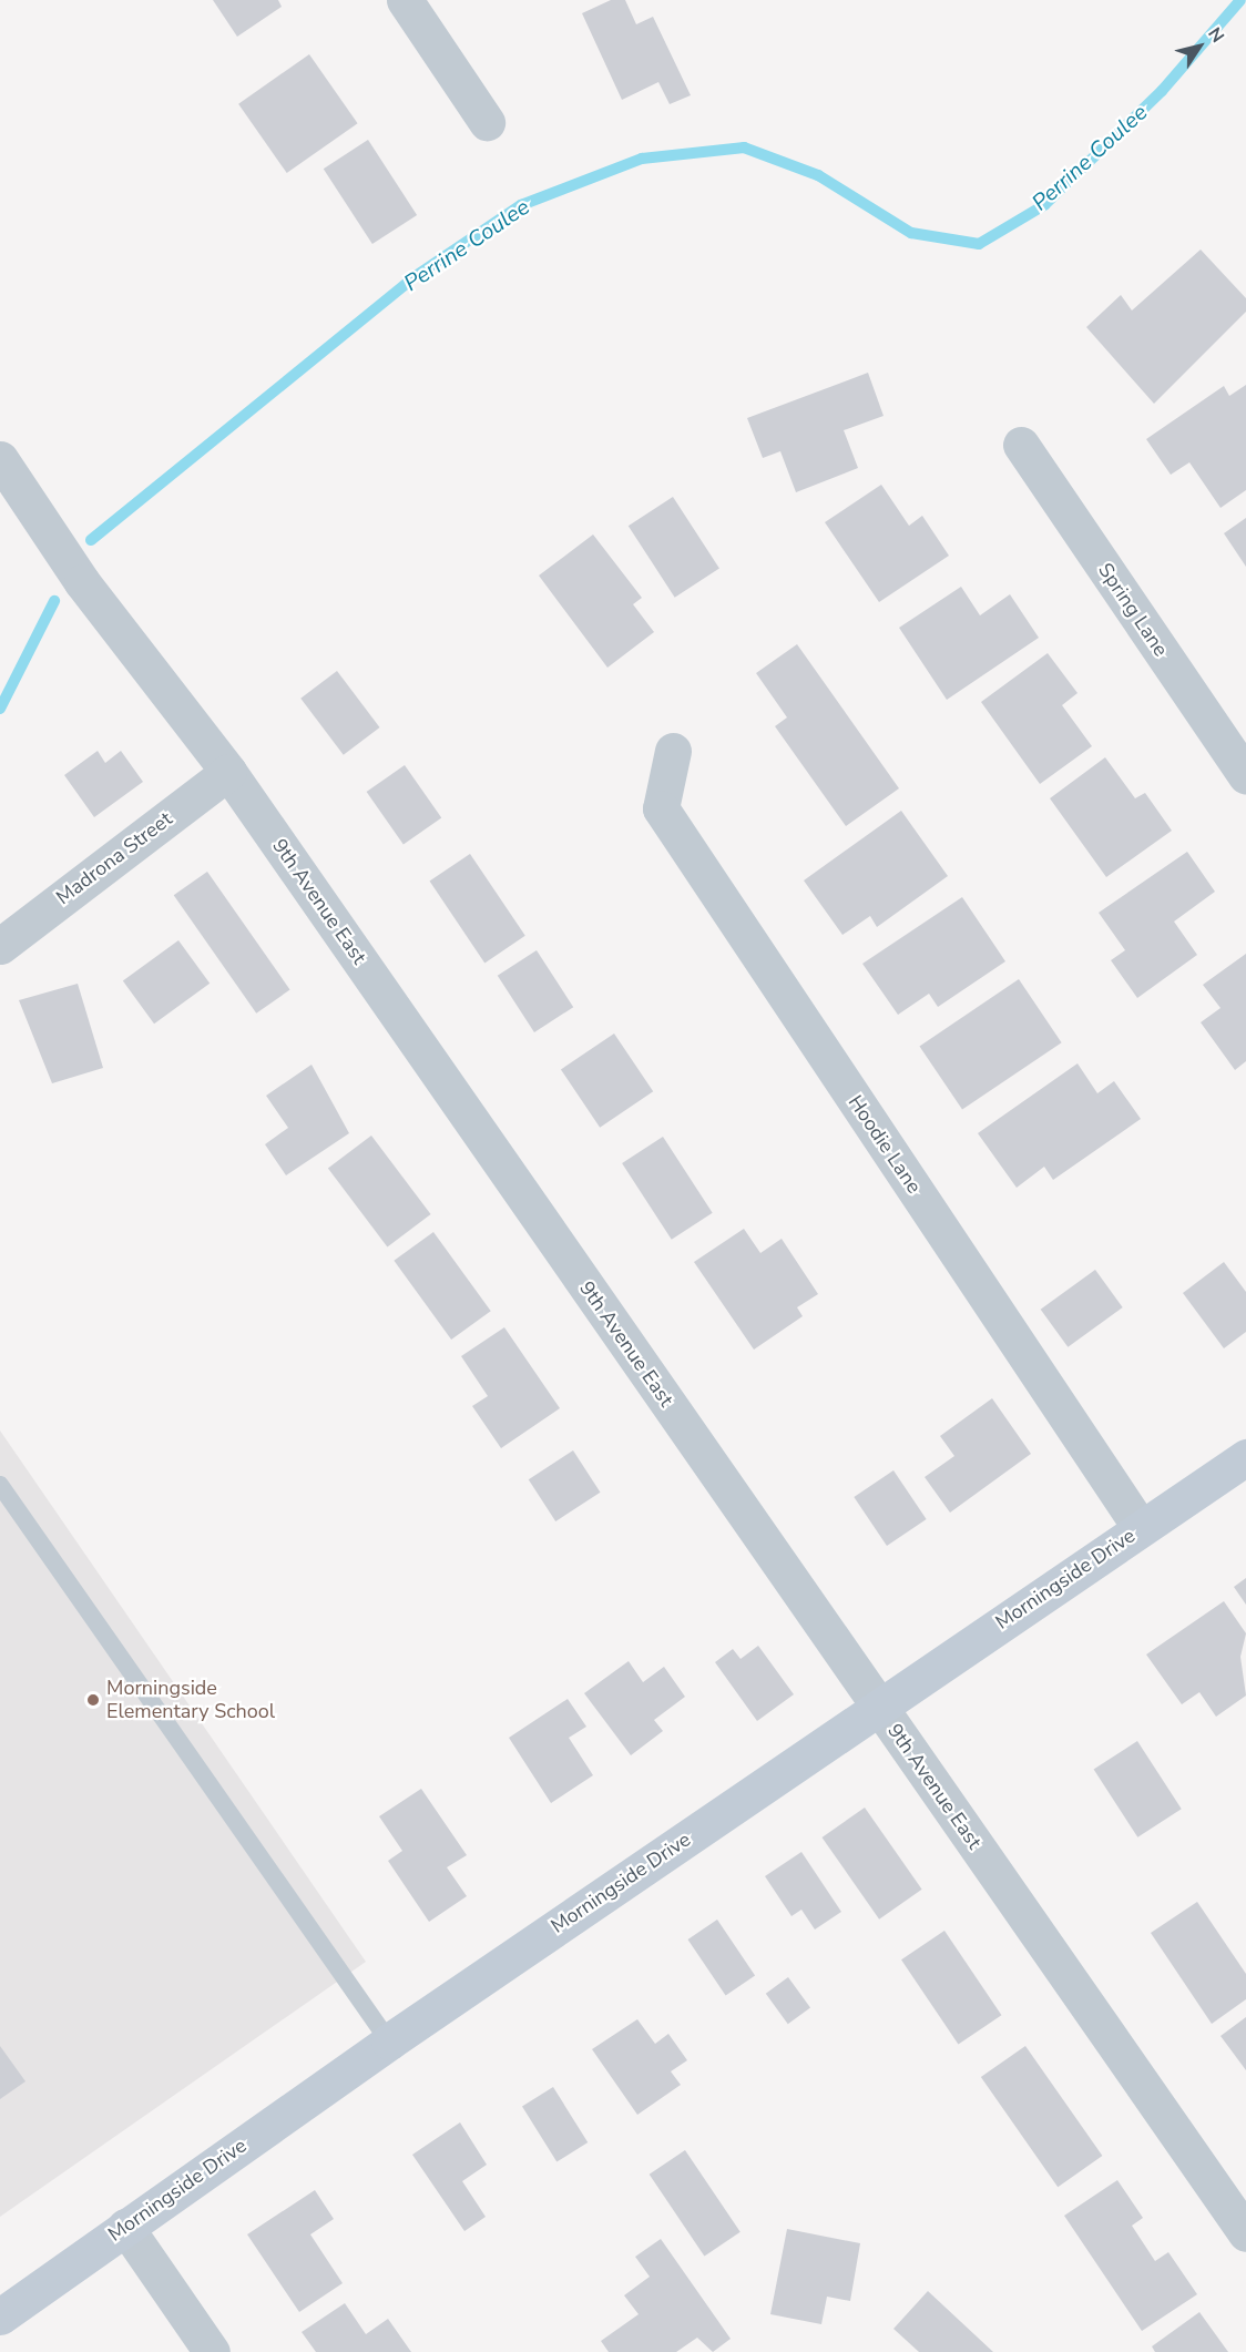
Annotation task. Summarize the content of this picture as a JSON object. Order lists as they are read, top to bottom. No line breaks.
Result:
{"streets":{"street":["Spring Lane","Madrona Street","9th Avenue East","Hoodie Lane","Morningside Drive"]},"crossings":[["Madrona Street","9th Avenue East"],["9th Avenue East","Morningside Drive"],["Hoodie Lane","Morningside Drive"]],"water":["Perrine Coulee"],"places":["Morningside Elementary School"],"north":"top right"}
